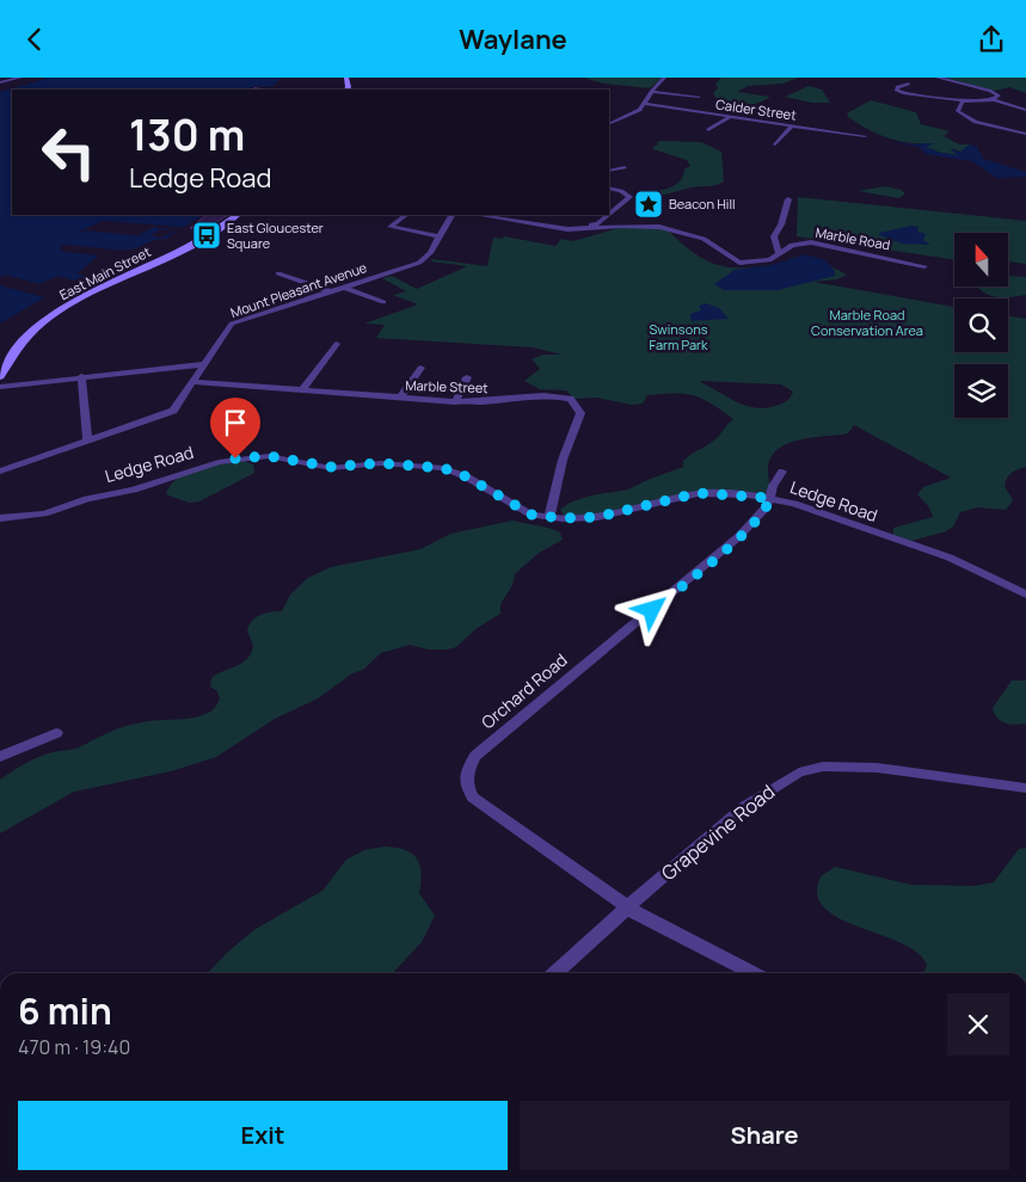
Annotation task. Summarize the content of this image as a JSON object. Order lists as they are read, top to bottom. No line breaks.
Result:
{"streets":{"main road":["East Main Street"],"street":["Calder Street","Marble Road","Mount Pleasant Avenue","Marble Street","Ledge Road","Orchard Road","Grapevine Road"]},"crossings":[["Mount Pleasant Avenue","Marble Street"],["Marble Street","Ledge Road"],["Ledge Road","Orchard Road"],["Orchard Road","Grapevine Road"]],"parks":["Marble Road Conservation Area","Swinsons Farm Park"],"places":{"place":["Beacon Hill"],"bus stop":["East Gloucester Square"]},"north":"top","page":{"header":"Waylane","turn":["130 m","Ledge Road"],"heading":["6 min","470 m · 19:40"],"buttons":["Exit","Share"]}}
